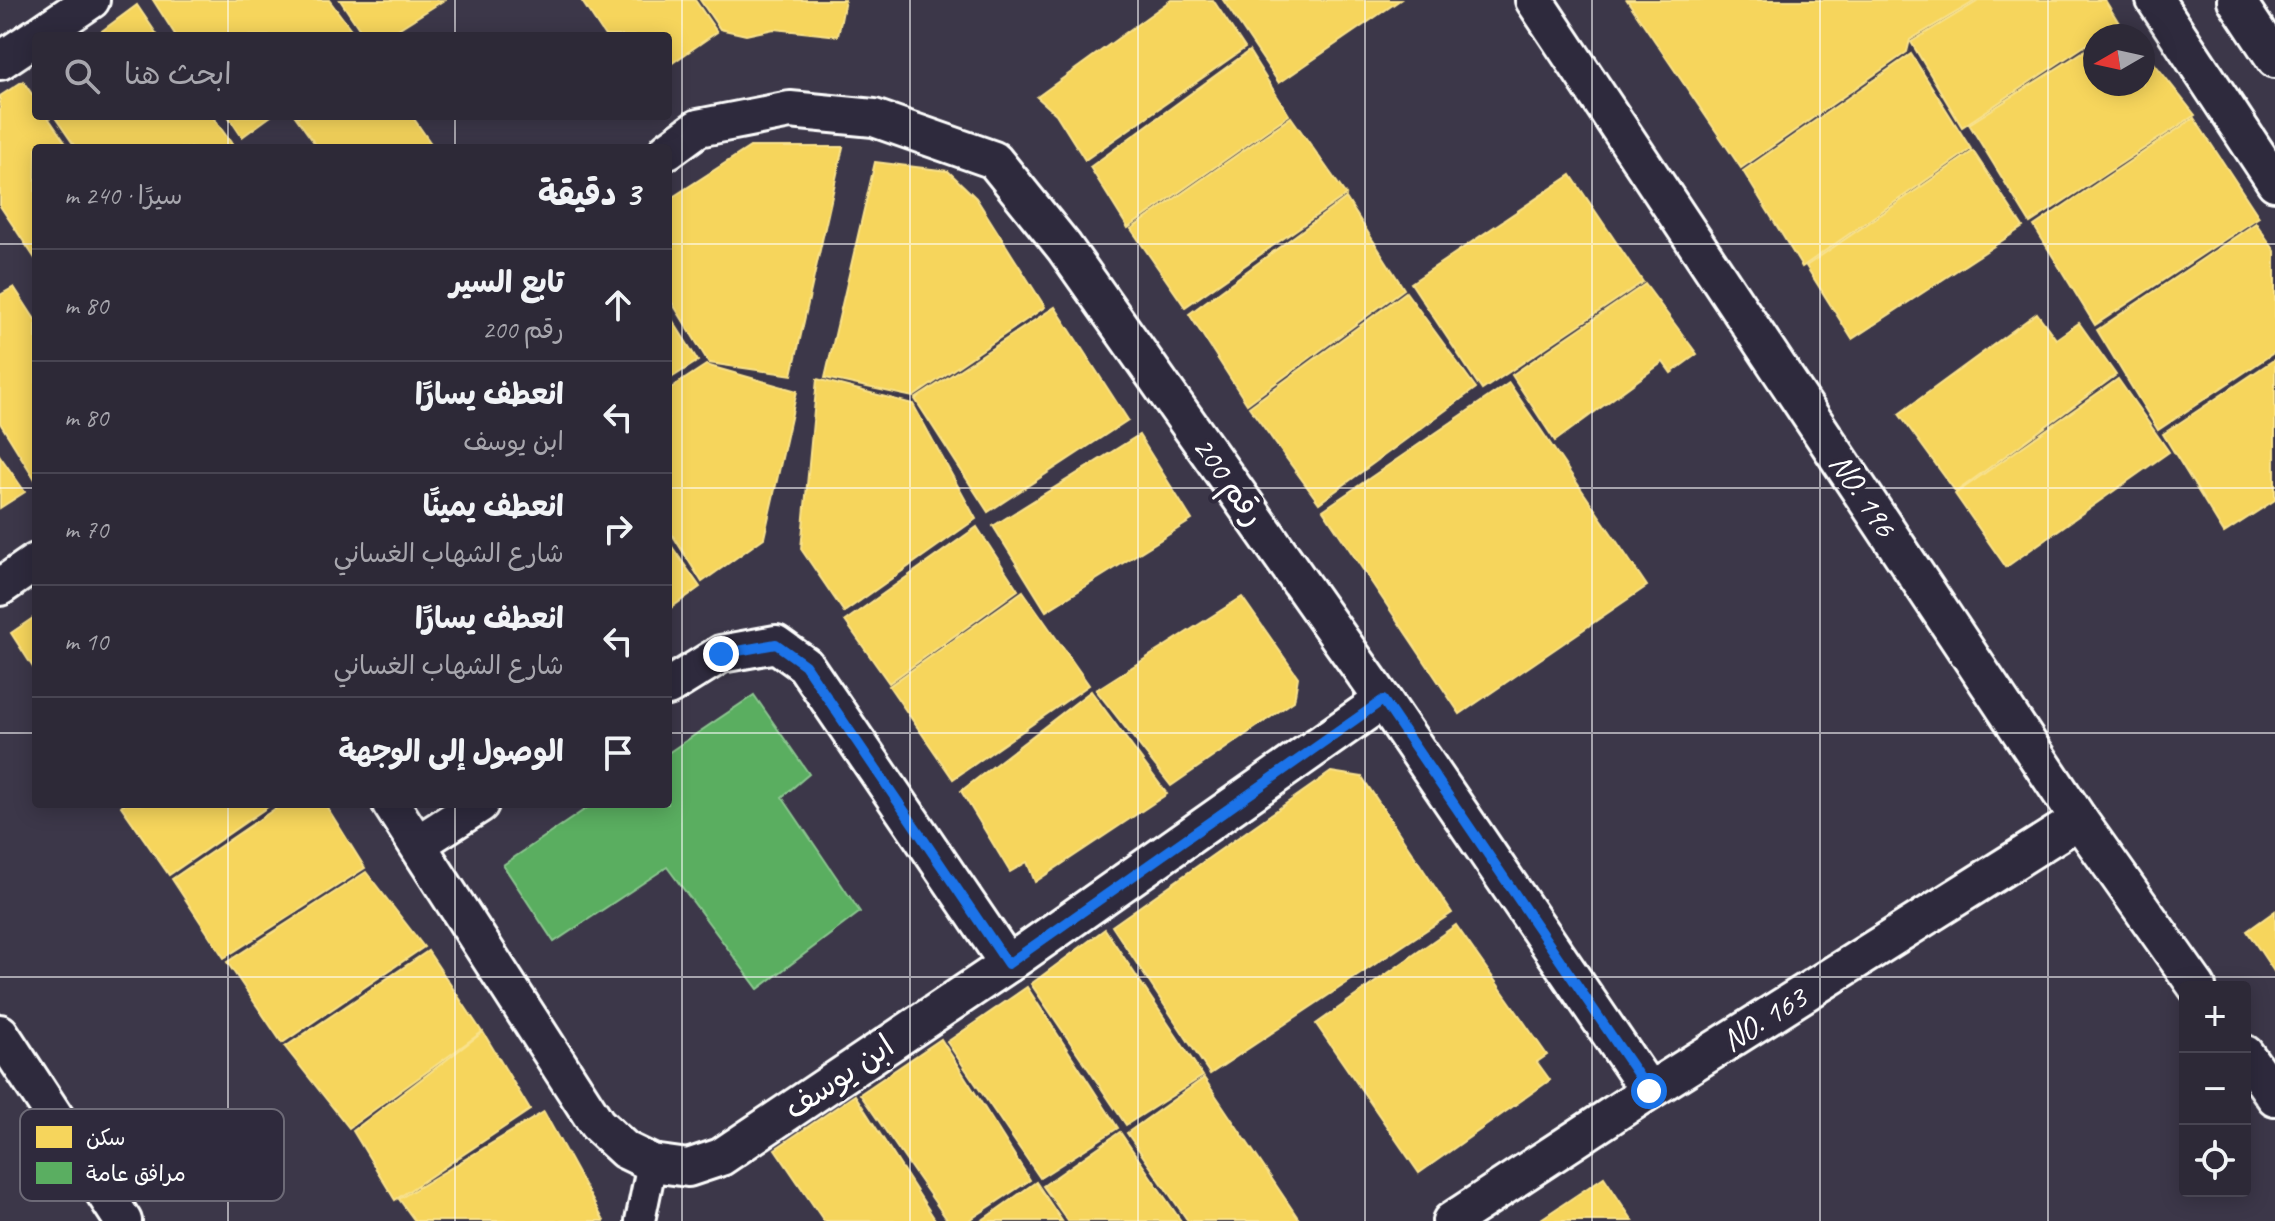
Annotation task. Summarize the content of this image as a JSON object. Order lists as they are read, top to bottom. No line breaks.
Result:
{"streets":{"street":["رقم 200","NO. 196","NO. 163","ابن يوسف"]},"crossings":[["رقم 200","NO. 163"],["رقم 200","ابن يوسف"],["NO. 196","NO. 163"]],"legend":["سكن","مرافق عامة"],"north":"left","page":{"search":"ابحث هنا","heading":["3 دقيقة","سيرًا · 240 m"],"list":[["تابع السير","رقم 200","80 m"],["انعطف يسارًا","ابن يوسف","80 m"],["انعطف يمينًا","شارع الشهاب الغساني","70 m"],["انعطف يسارًا","شارع الشهاب الغساني","10 m"],"الوصول إلى الوجهة"],"map_buttons":["+","−"]}}
